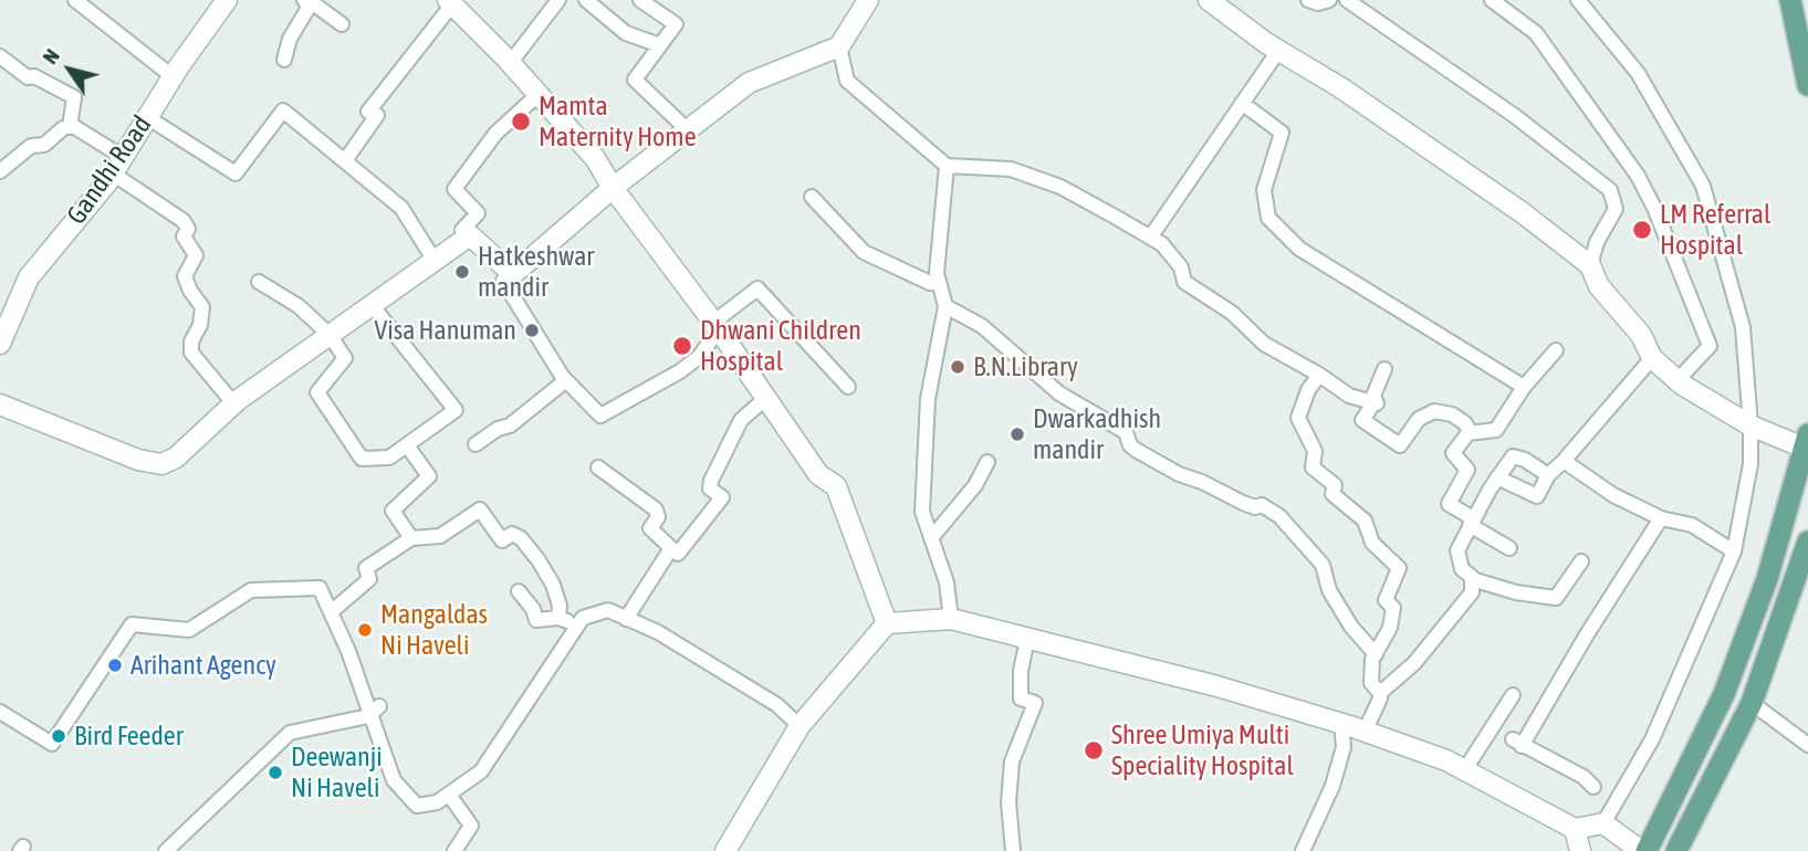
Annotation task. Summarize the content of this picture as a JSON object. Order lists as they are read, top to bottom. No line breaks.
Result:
{"streets":{"street":["Gandhi Road"]},"places":["Mamta Maternity Home","LM Referral Hospital","Hatkeshwar mandir","Visa Hanuman","Dhwani Children Hospital","B.N.Library","Dwarkadhish mandir","Mangaldas Ni Haveli","Arihant Agency","Bird Feeder","Shree Umiya Multi Speciality Hospital","Deewanji Ni Haveli"],"north":"top left"}
